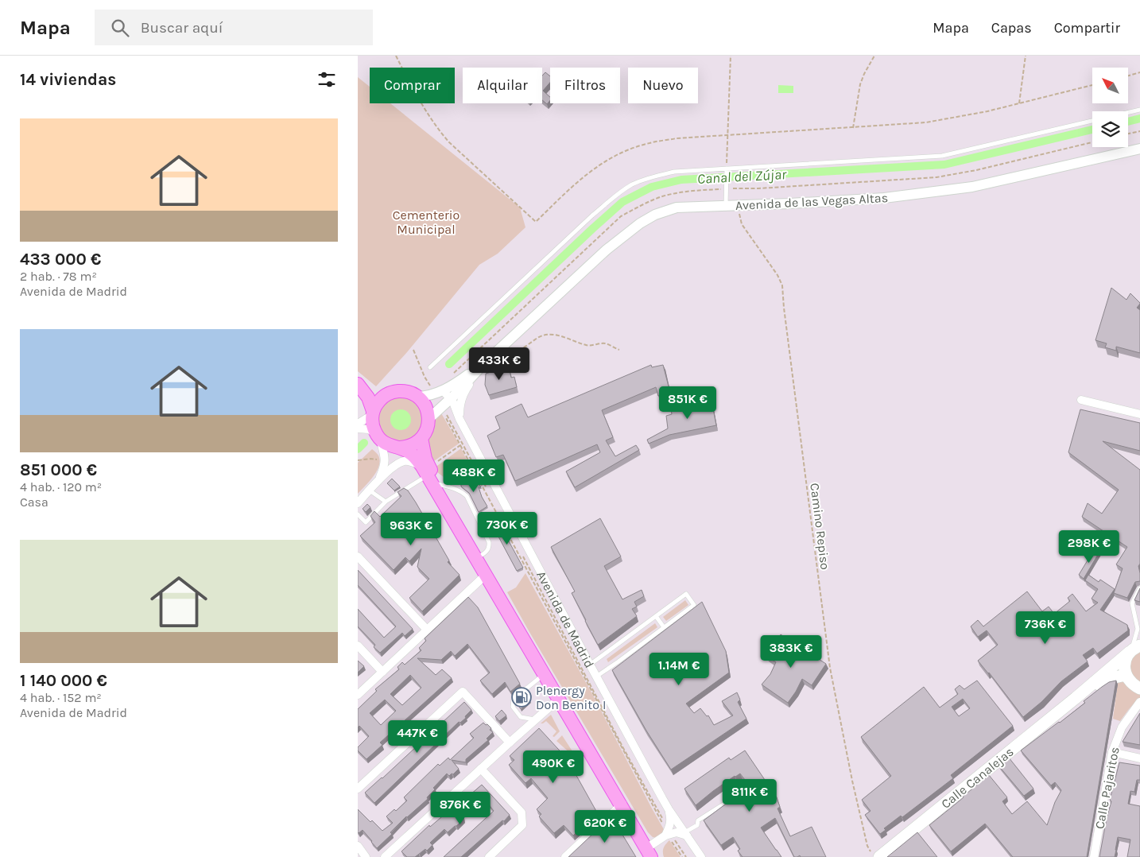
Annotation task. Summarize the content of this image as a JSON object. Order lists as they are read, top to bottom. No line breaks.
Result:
{"streets":{"main road":["Calle Canalejas"],"street":["Avenida de las Vegas Altas","Avenida de Madrid","Calle Pajaritos"],"path":["Camino Repiso"]},"crossings":[["Avenida de las Vegas Altas","Camino Repiso"],["Camino Repiso","Calle Canalejas"]],"water":["Canal del Zújar"],"parks":["Cementerio Municipal"],"places":{"fuel station":["Plenergy Don Benito I"]},"north":"top left","page":{"header":"Mapa","search":"Buscar aquí","nav":["Mapa","Capas","Compartir"],"heading":"14 viviendas","chip":["Comprar","Alquilar","Filtros","Nuevo"],"list":[{"name":"433 000 €","note":"2 hab. · 78 m² · Avenida de Madrid"},{"name":"851 000 €","note":"4 hab. · 120 m² · Casa"},{"name":"1 140 000 €","note":"4 hab. · 152 m² · Avenida de Madrid"}],"price":["433K €","851K €","488K €","730K €","963K €","298K €","736K €","383K €","1.14M €","447K €","490K €","811K €","876K €","620K €"]}}
